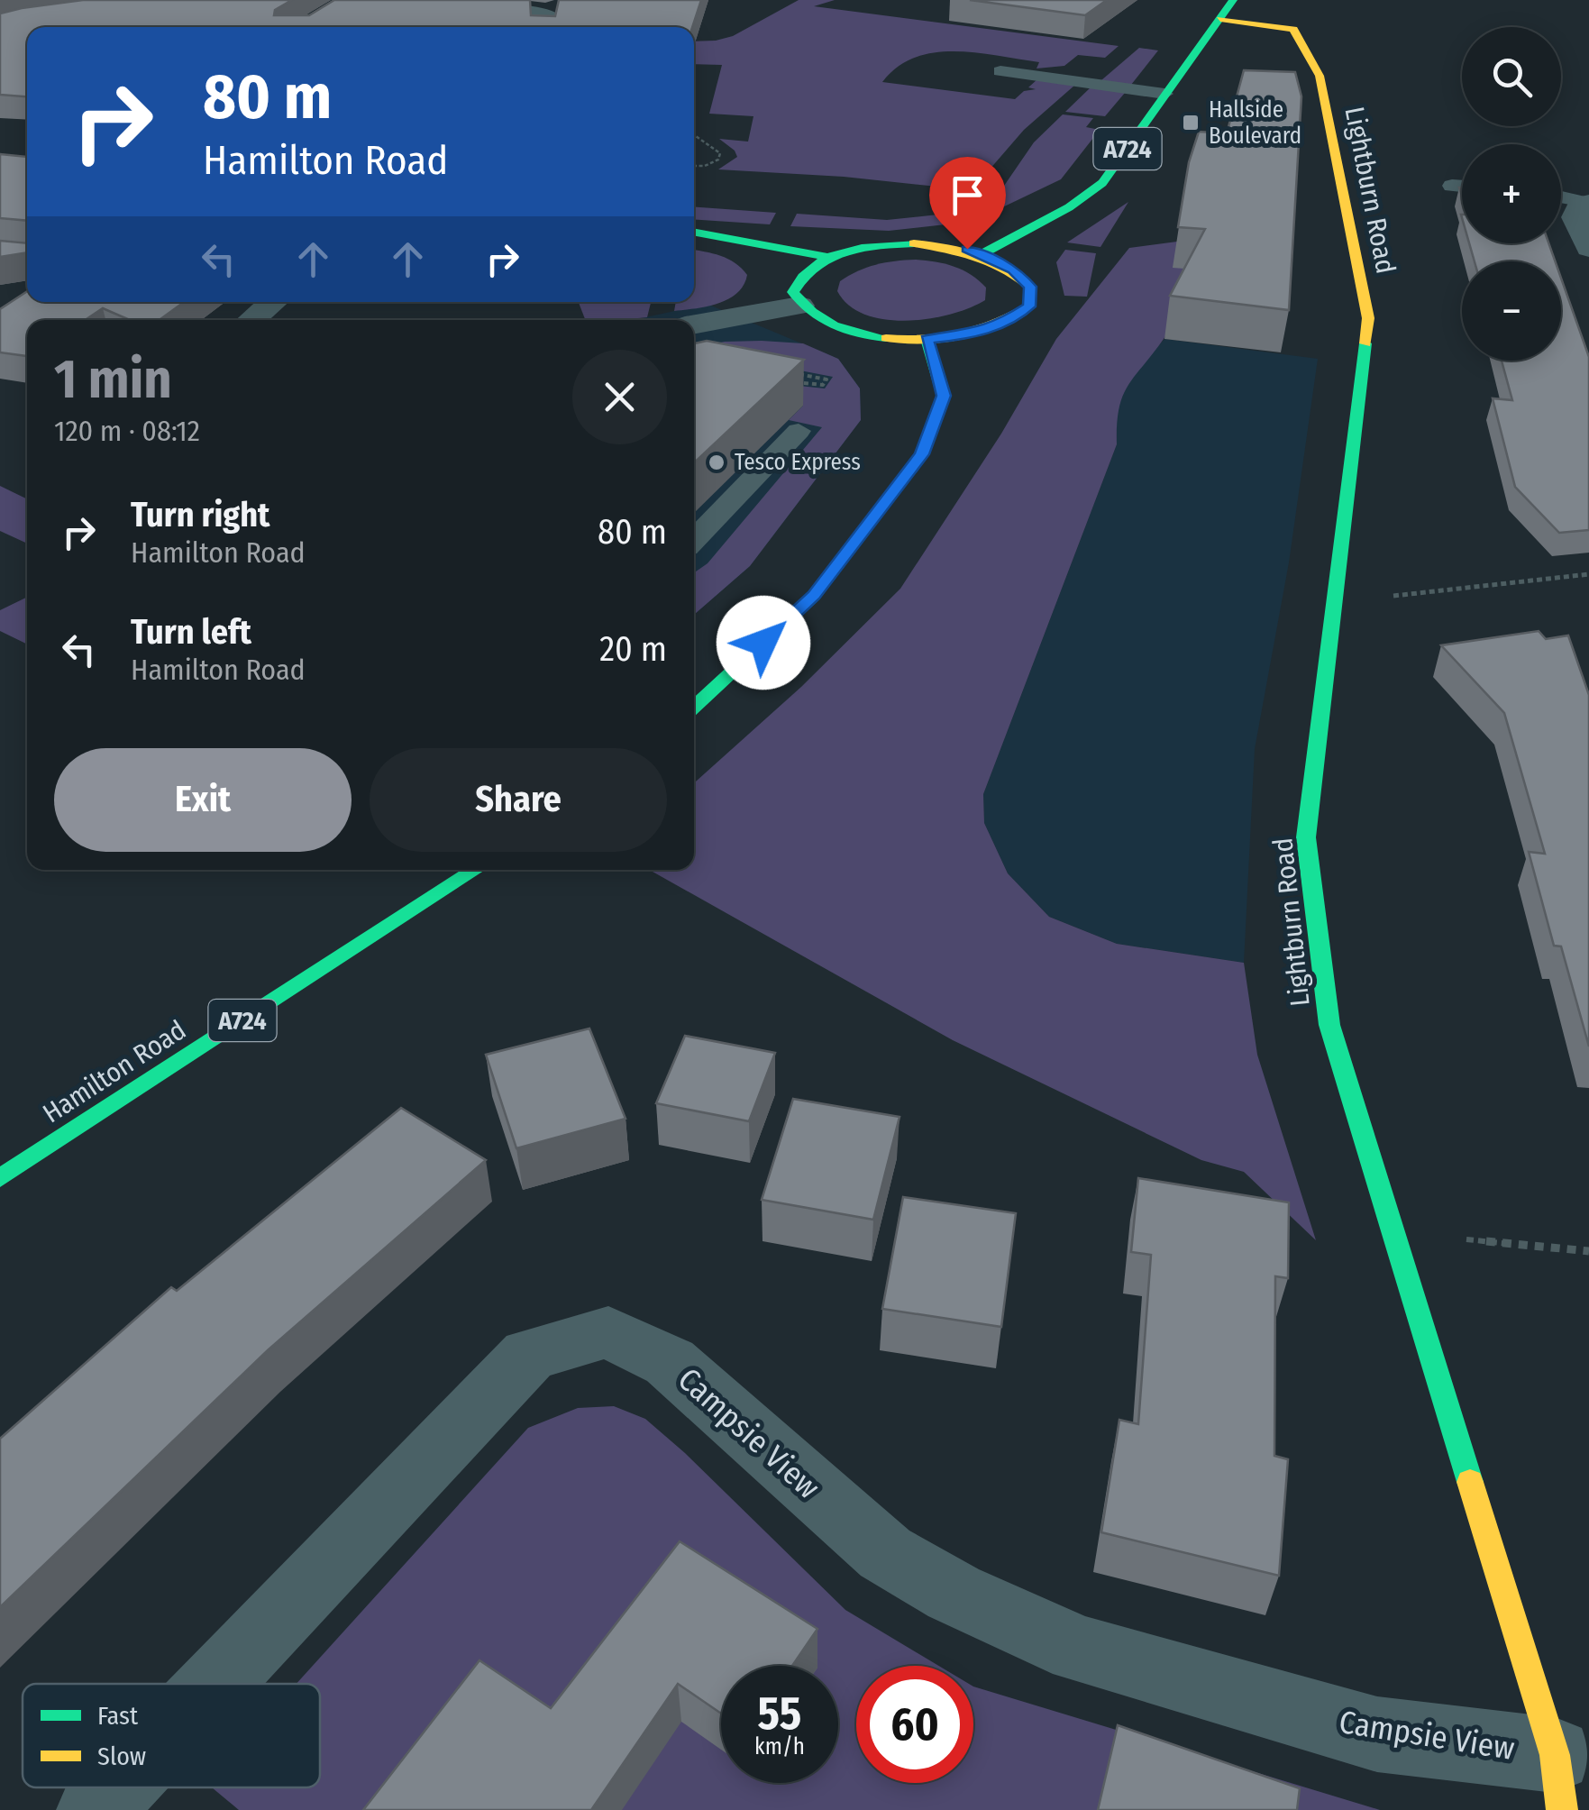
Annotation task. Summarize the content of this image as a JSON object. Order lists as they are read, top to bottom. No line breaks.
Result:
{"streets":{"main road":["A724","Lightburn Road","Hamilton Road"],"street":["Campsie View"]},"crossings":[["A724","Lightburn Road"],["Lightburn Road","Campsie View"]],"places":{"transit":["Hallside Boulevard"],"other":["Tesco Express"]},"legend":["Fast","Slow"],"page":{"map_buttons":["+","−"],"turn":["80 m","Hamilton Road"],"heading":["1 min","120 m · 08:12"],"list":[{"name":"Turn right","note":"Hamilton Road","value":"80 m"},{"name":"Turn left","note":"Hamilton Road","value":"20 m"}],"buttons":["Exit","Share"],"speed":"55 km/h","limit":"60"}}
